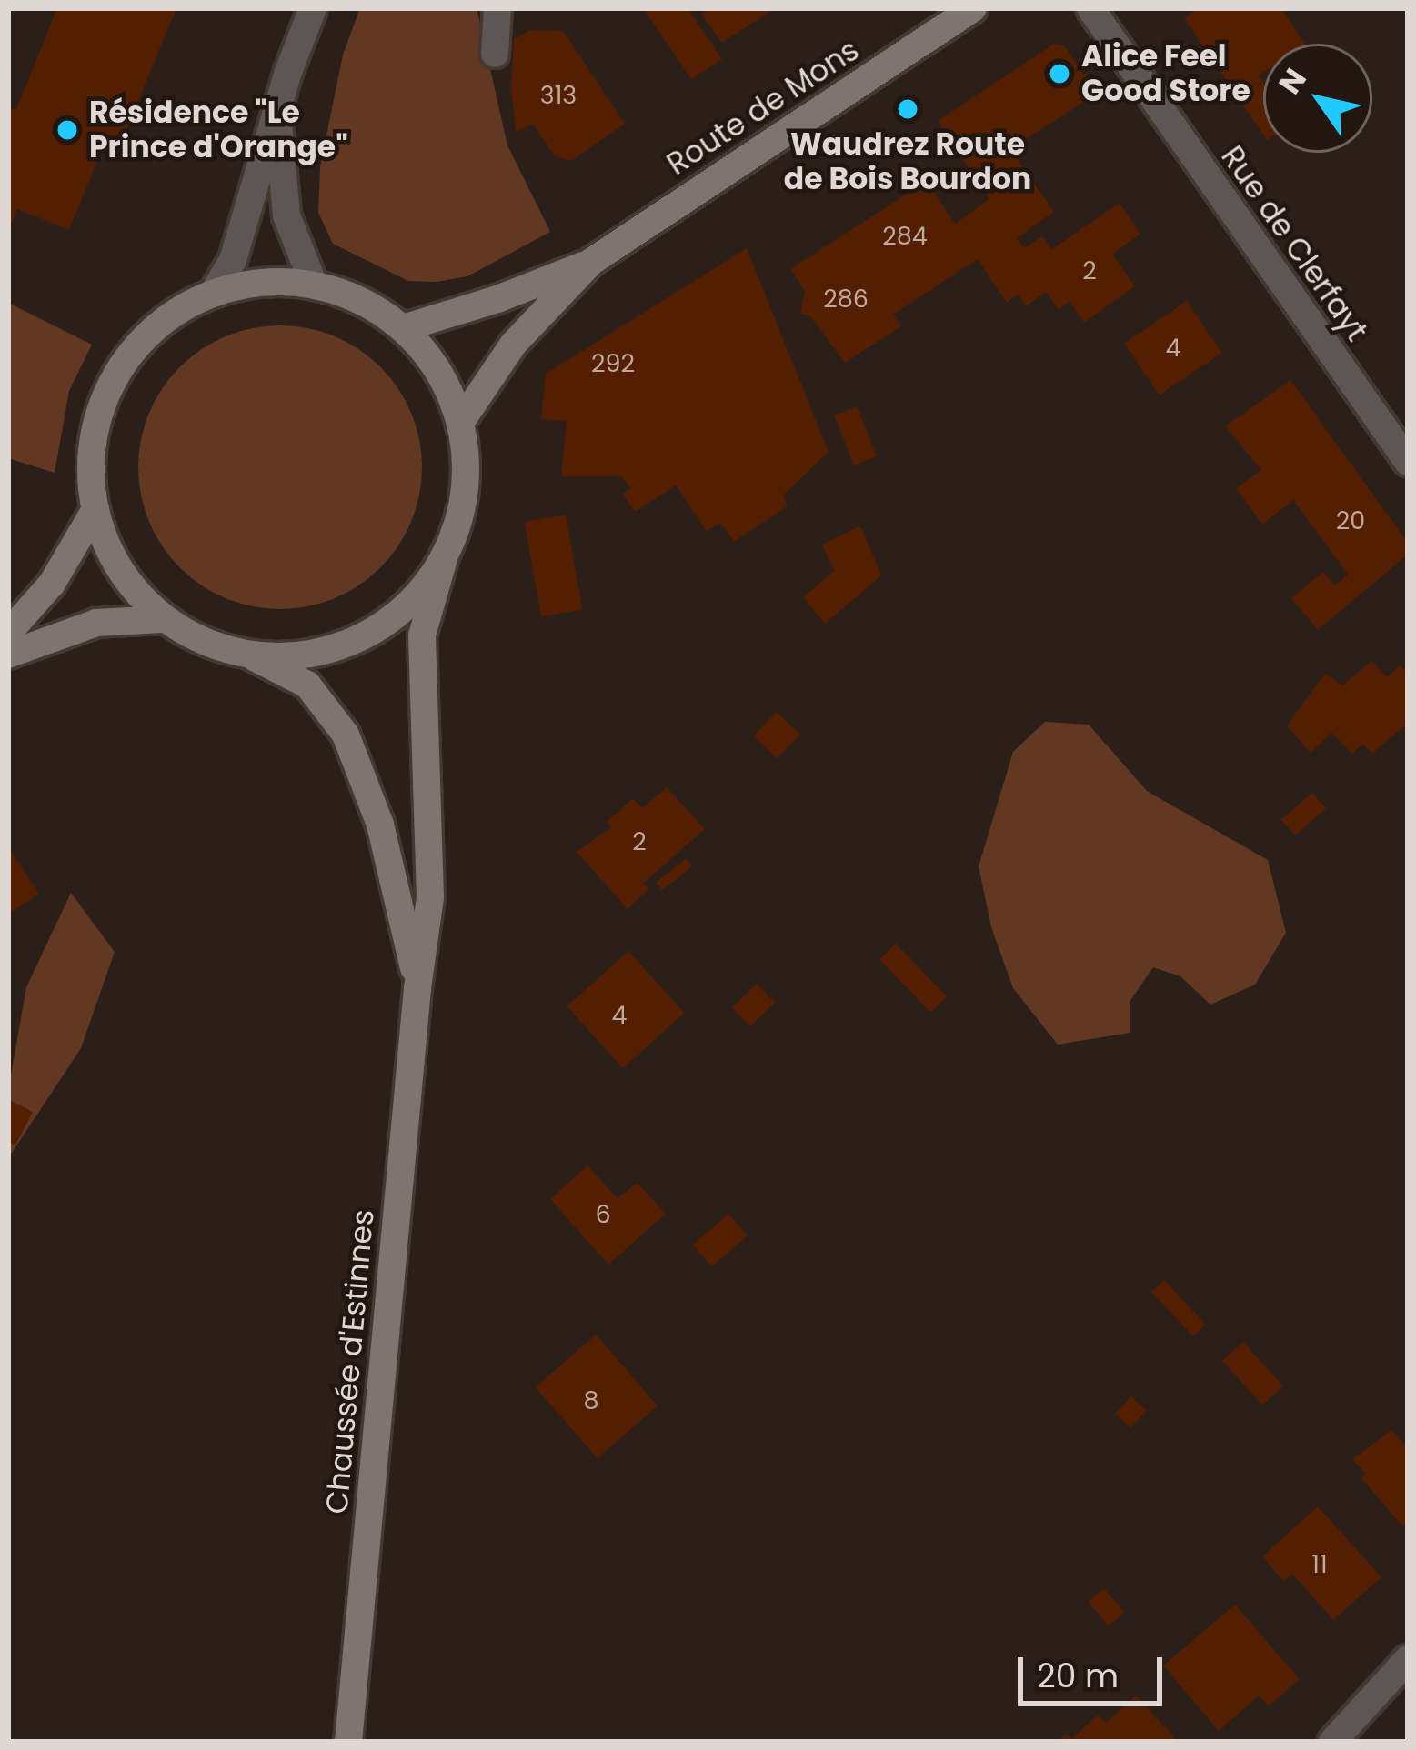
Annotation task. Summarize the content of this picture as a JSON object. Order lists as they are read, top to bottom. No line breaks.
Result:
{"streets":{"main road":["Route de Mons","Chaussée d'Estinnes"],"street":["Rue de Clerfayt"]},"crossings":[["Route de Mons","Chaussée d'Estinnes"]],"places":["Alice Feel Good Store","Waudrez Route de Bois Bourdon","Résidence \"Le Prince d'Orange\""],"house_numbers":["313","284","2","286","4","292","20","2","4","6","8","11"],"scale_bar":"20 m","north":"top left"}
